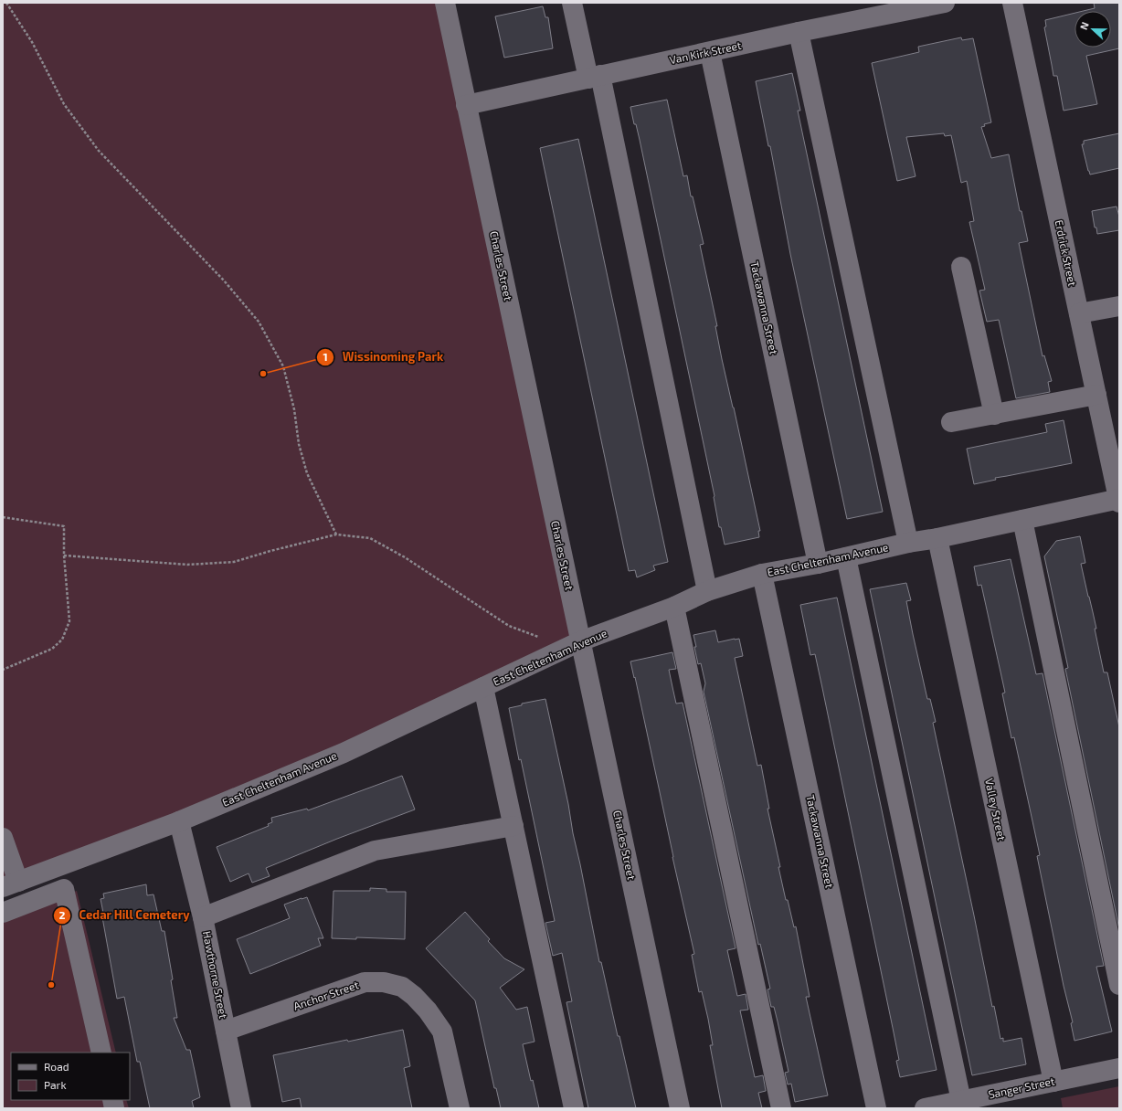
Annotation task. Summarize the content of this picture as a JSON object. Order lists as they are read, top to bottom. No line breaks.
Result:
{"streets":{"street":["Van Kirk Street","Erdrick Street","Charles Street","Tackawanna Street","East Cheltenham Avenue","Valley Street","Hawthorne Street","Anchor Street","Sanger Street"]},"crossings":[["Van Kirk Street","Charles Street"],["Van Kirk Street","Tackawanna Street"],["Erdrick Street","East Cheltenham Avenue"],["Charles Street","East Cheltenham Avenue"],["Tackawanna Street","East Cheltenham Avenue"],["East Cheltenham Avenue","Valley Street"],["East Cheltenham Avenue","Hawthorne Street"],["Valley Street","Sanger Street"],["Hawthorne Street","Anchor Street"]],"places":["Wissinoming Park","Cedar Hill Cemetery"],"legend":["Road","Park"],"north":"left"}
